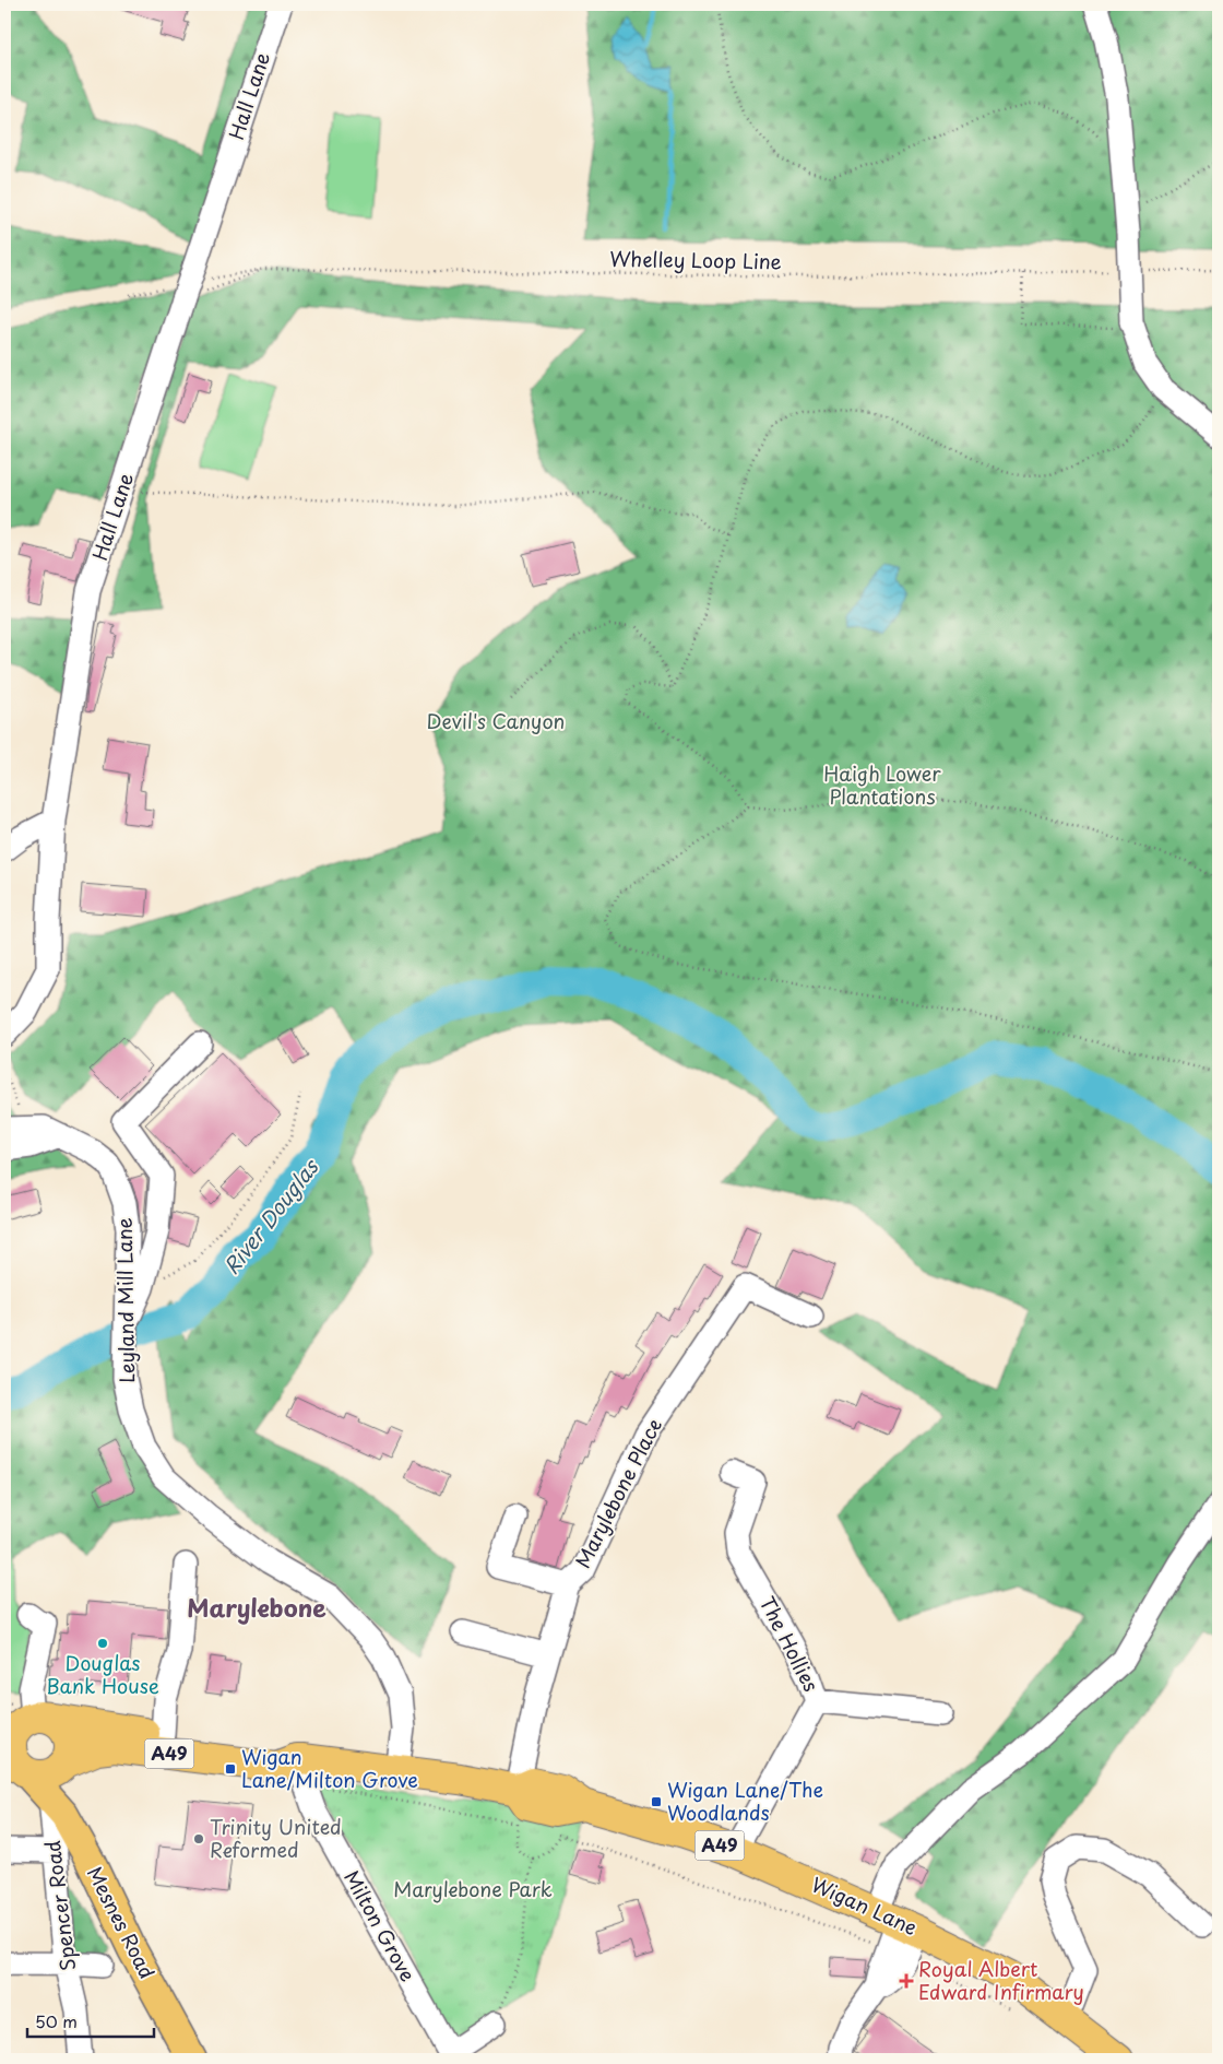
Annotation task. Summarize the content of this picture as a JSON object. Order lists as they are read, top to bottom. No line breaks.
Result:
{"streets":{"highway":["A49","Wigan Lane"],"main road":["Mesnes Road"],"street":["Hall Lane","Leyland Mill Lane","Marylebone Place","The Hollies","Spencer Road","Milton Grove"],"path":["Whelley Loop Line"]},"crossings":[["Hall Lane","Whelley Loop Line"],["Leyland Mill Lane","Wigan Lane"],["Marylebone Place","Wigan Lane"],["The Hollies","Wigan Lane"],["A49","Wigan Lane"],["A49","Mesnes Road"],["Spencer Road","Mesnes Road"],["Wigan Lane","Mesnes Road"],["Wigan Lane","Milton Grove"]],"districts":["Marylebone"],"water":["River Douglas"],"parks":["Devil's Canyon","Haigh Lower Plantations","Marylebone Park"],"places":{"other":["Douglas Bank House","Trinity United Reformed"],"transit":["Wigan Lane/Milton Grove","Wigan Lane/The Woodlands"],"health":["Royal Albert Edward Infirmary"]},"scale_bar":"50 m"}
